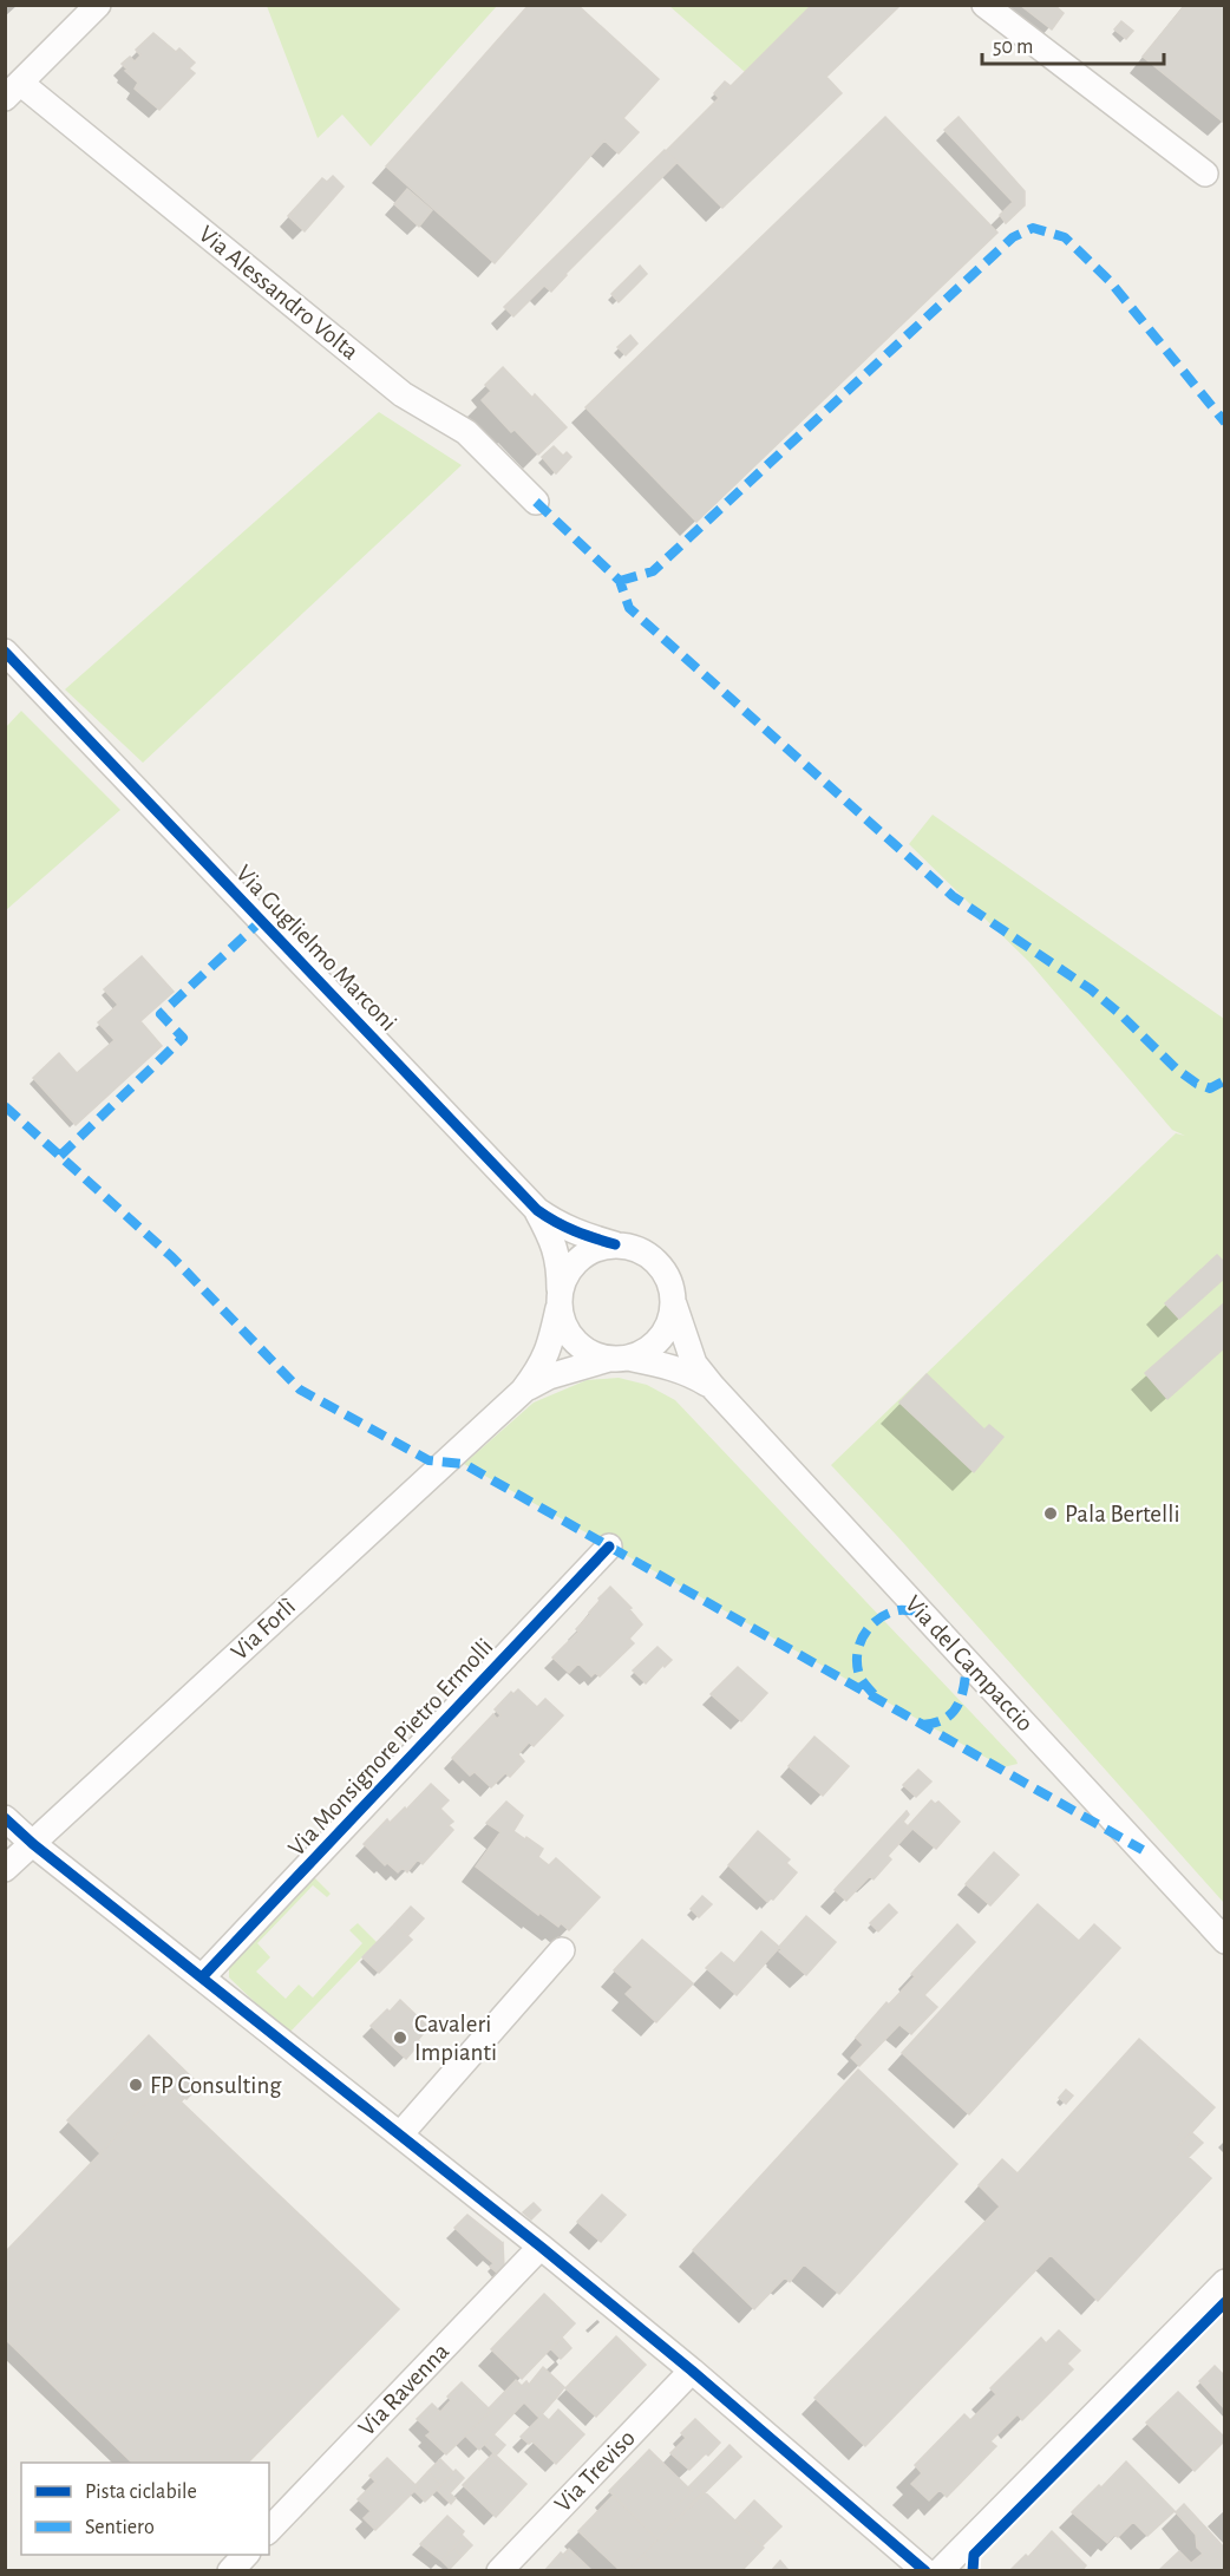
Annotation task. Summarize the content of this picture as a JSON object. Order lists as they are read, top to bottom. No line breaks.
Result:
{"streets":{"street":["Via Alessandro Volta","Via Guglielmo Marconi","Via Forlì","Via del Campaccio","Via Monsignore Pietro Ermolli","Via Ravenna","Via Treviso"]},"crossings":[["Via Guglielmo Marconi","Via Forlì"],["Via Guglielmo Marconi","Via del Campaccio"],["Via Forlì","Via del Campaccio"]],"places":["Pala Bertelli","Cavaleri Impianti","FP Consulting"],"legend":["Pista ciclabile","Sentiero"],"scale_bar":"50 m"}
